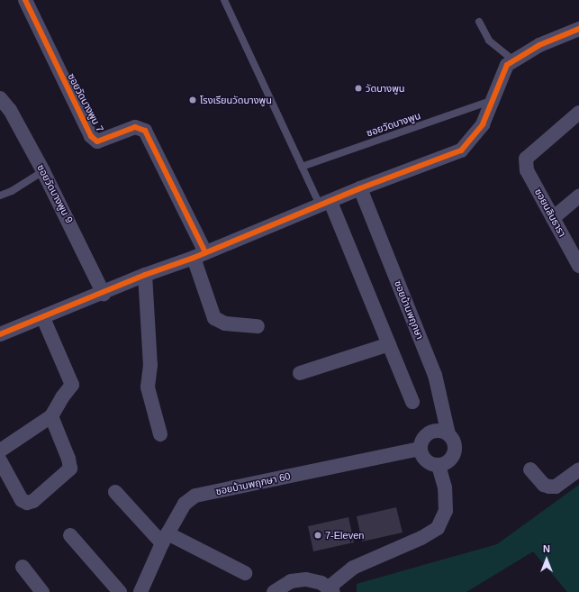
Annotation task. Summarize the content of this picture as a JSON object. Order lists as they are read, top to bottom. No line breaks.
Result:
{"streets":{"street":["ซอยวัดบางพูน 7","ซอยวัดบางพูน 9","ซอยนลินธารา","ซอยบ้านพฤกษา","ซอยบ้านพฤกษา 60"],"lane":["ซอยวัดบางพูน"]},"crossings":[["ซอยบ้านพฤกษา","ซอยบ้านพฤกษา 60"]],"places":["วัดบางพูน","โรงเรียนวัดบางพูน","7-Eleven"],"north":"top"}
